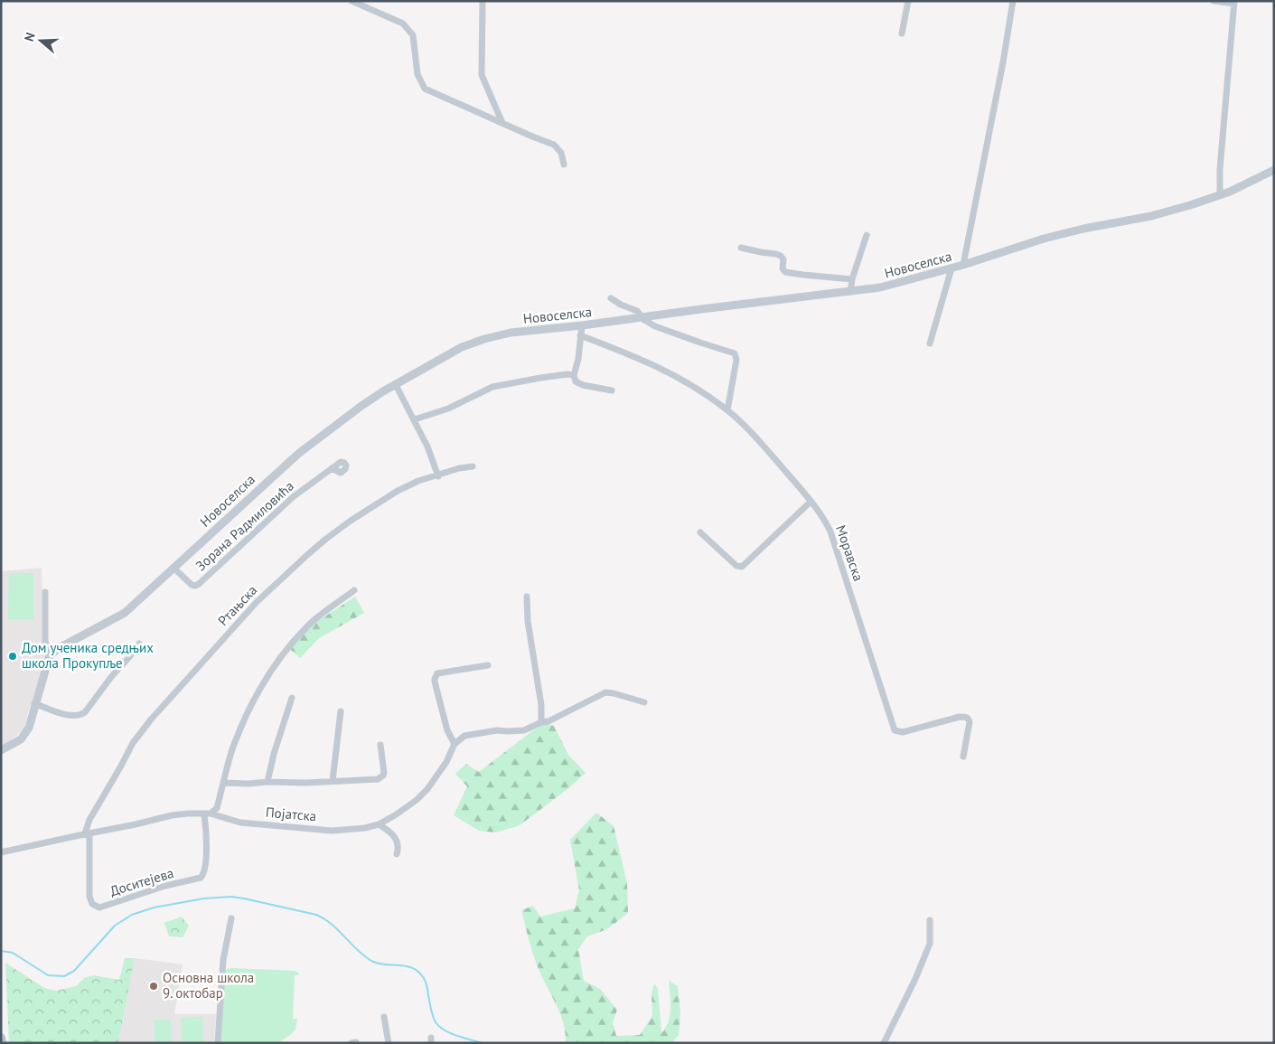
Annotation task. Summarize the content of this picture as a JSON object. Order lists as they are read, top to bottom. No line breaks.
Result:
{"streets":{"street":["Новоселска","Зорана Радмиловића","Моравска","Ртањска","Појатска","Доситејева"]},"crossings":[["Новоселска","Зорана Радмиловића"],["Ртањска","Појатска"],["Ртањска","Доситејева"],["Појатска","Доситејева"]],"places":["Дом ученика средњих школа Прокупље","Основна школа 9. октобар"],"north":"left"}
